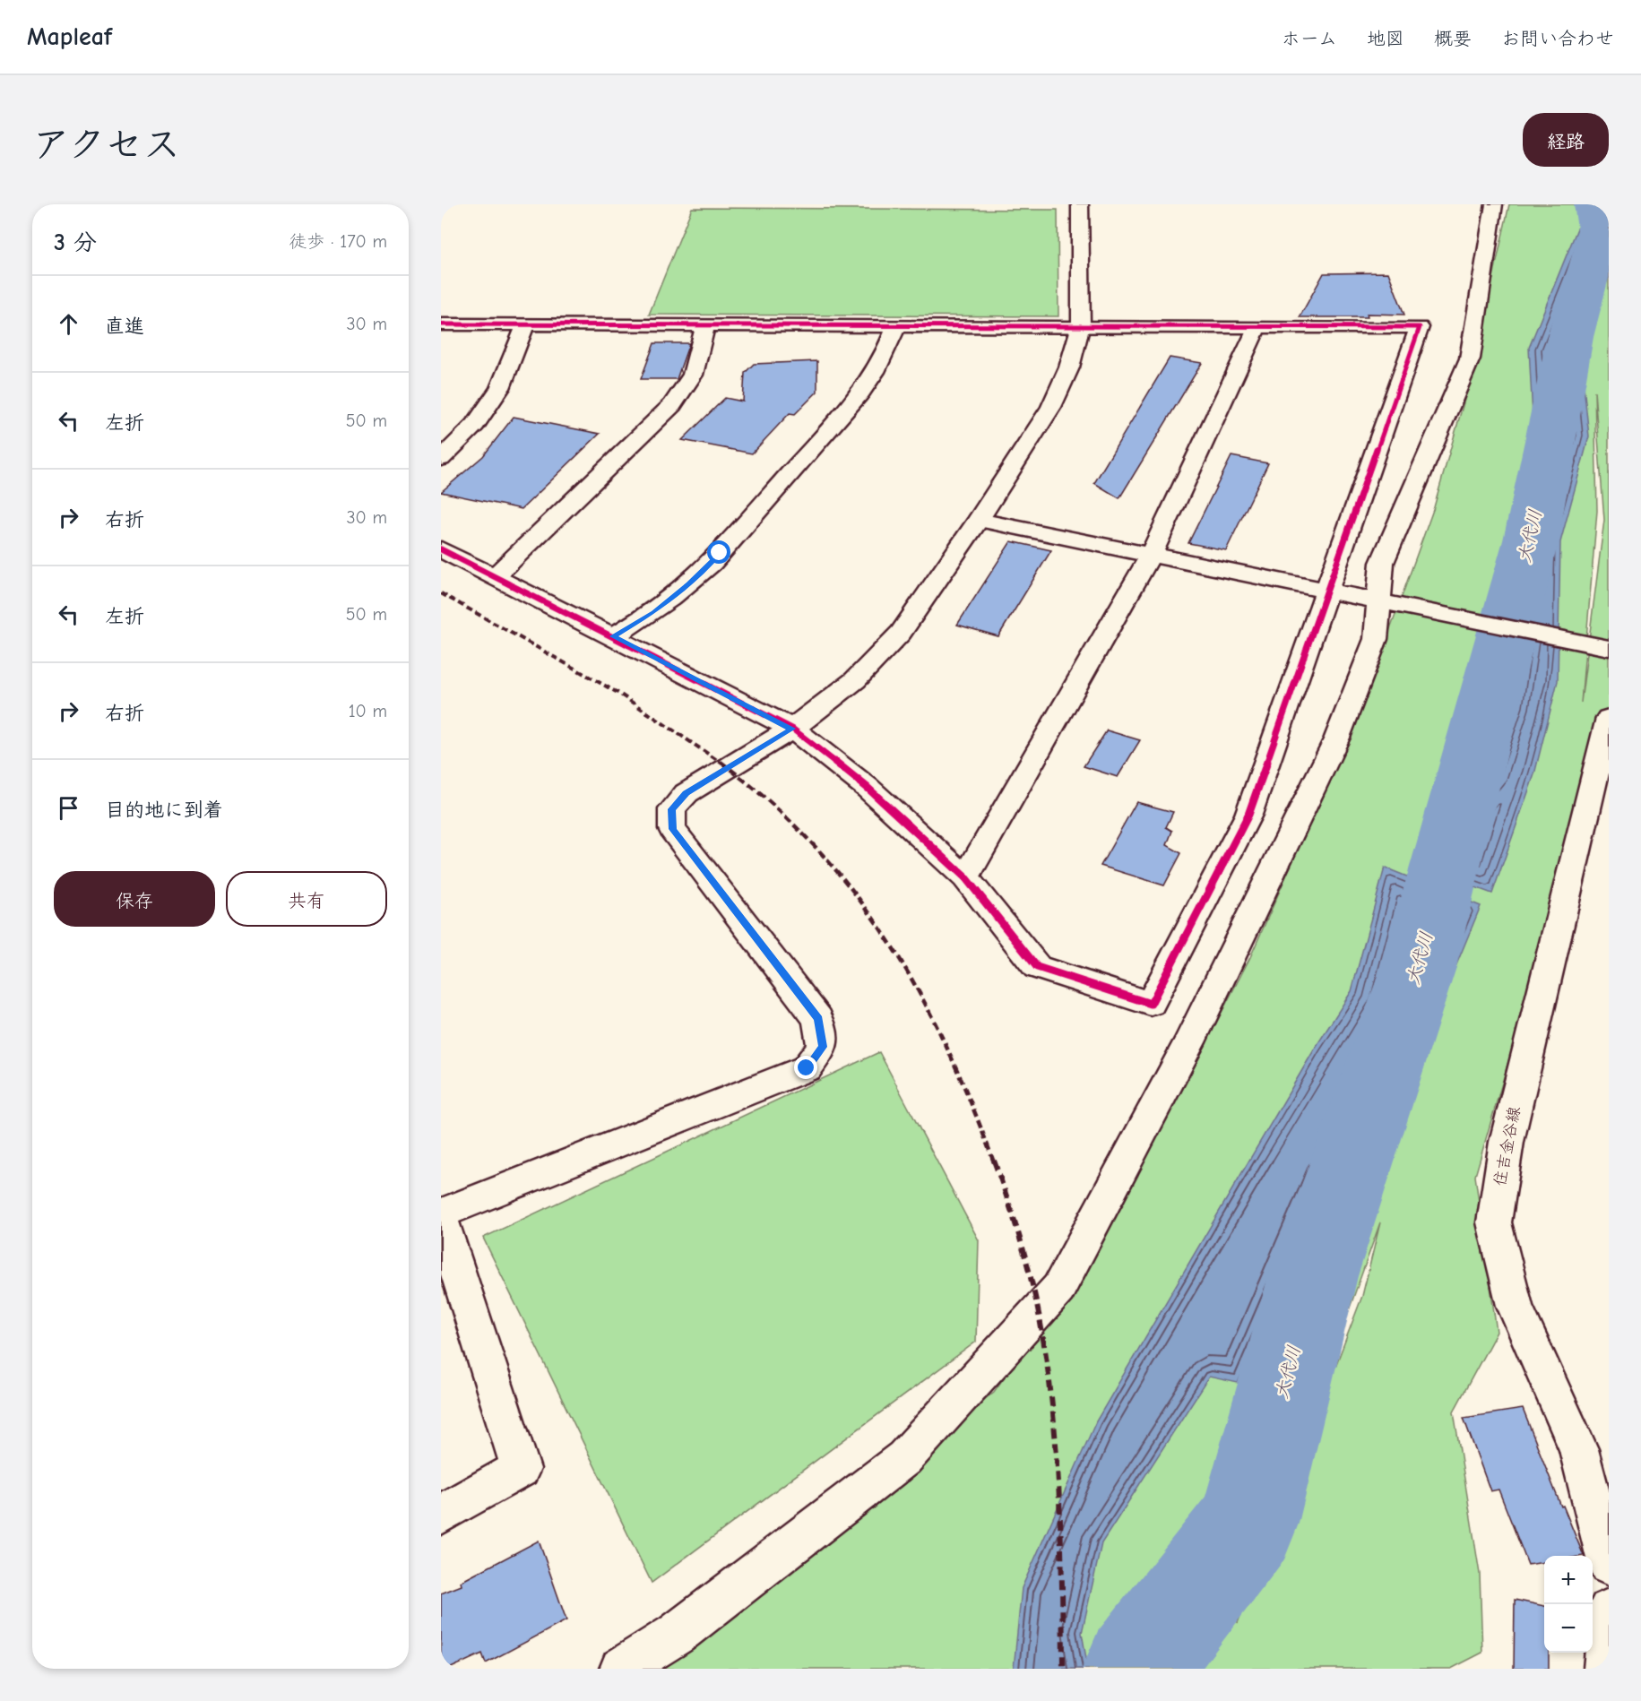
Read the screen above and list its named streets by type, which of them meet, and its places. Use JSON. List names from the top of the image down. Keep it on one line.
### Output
{"streets":{"street":["住吉金谷線"]},"water":["大代川"],"page":{"header":"Mapleaf","nav":["ホーム","地図","概要","お問い合わせ"],"title":"アクセス","buttons":["経路",["保存","共有"]],"heading":["3 分","徒歩 · 170 m"],"list":[["直進","30 m"],["左折","50 m"],["右折","30 m"],["左折","50 m"],["右折","10 m"],"目的地に到着"],"map_buttons":["+","−"]}}
